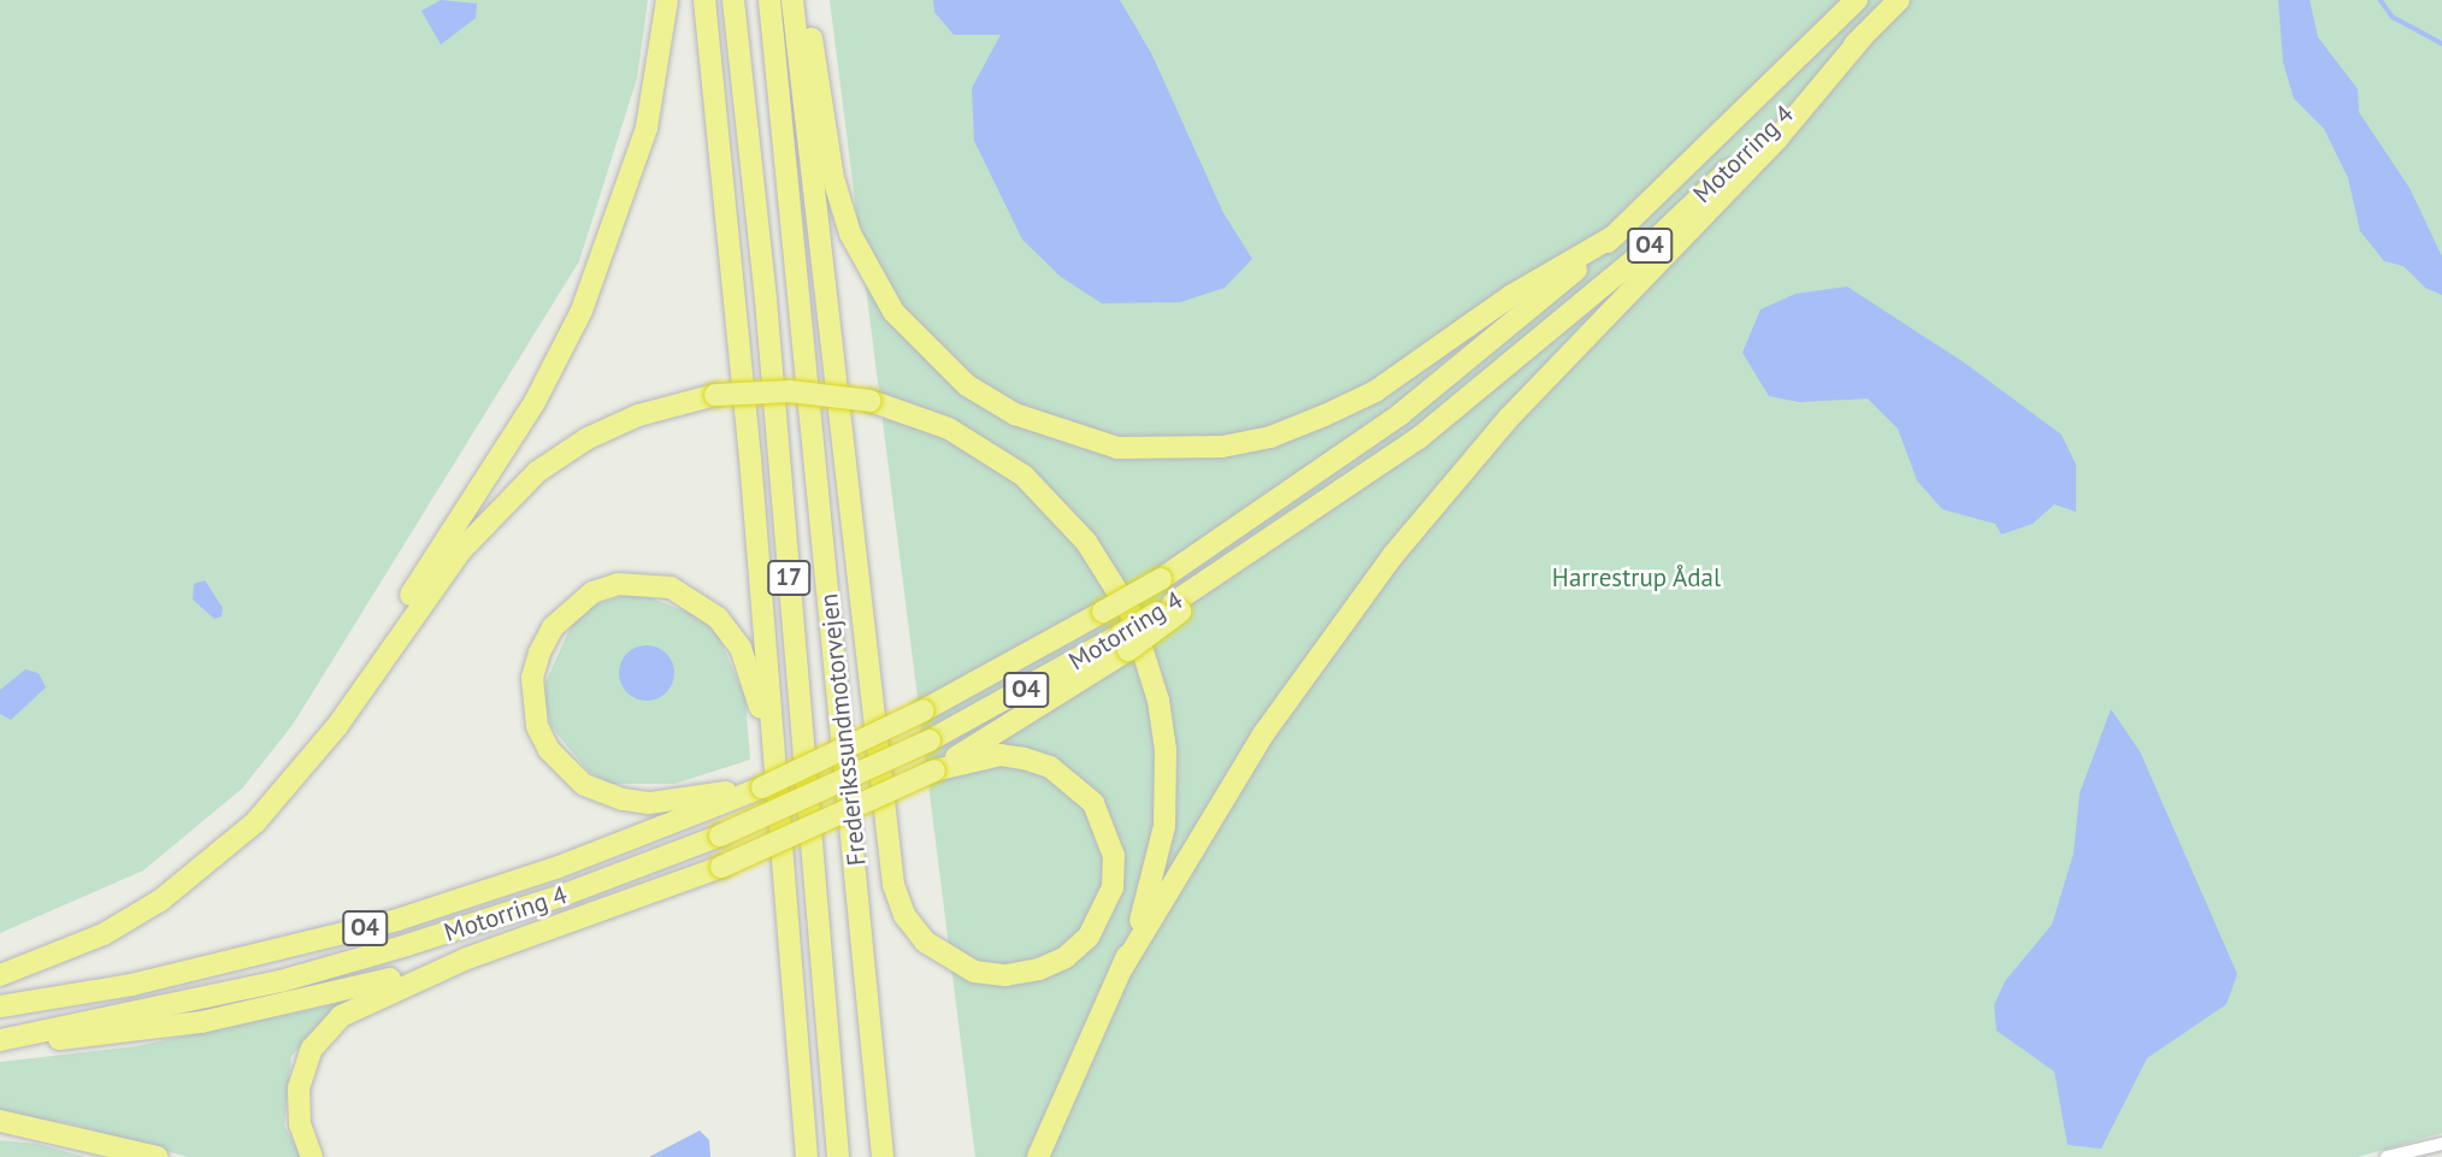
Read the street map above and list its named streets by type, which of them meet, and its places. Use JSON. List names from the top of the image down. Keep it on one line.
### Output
{"streets":{"highway":["Motorring 4","O4","17","Frederikssundmotorvejen"]},"parks":["Harrestrup Ådal"]}
